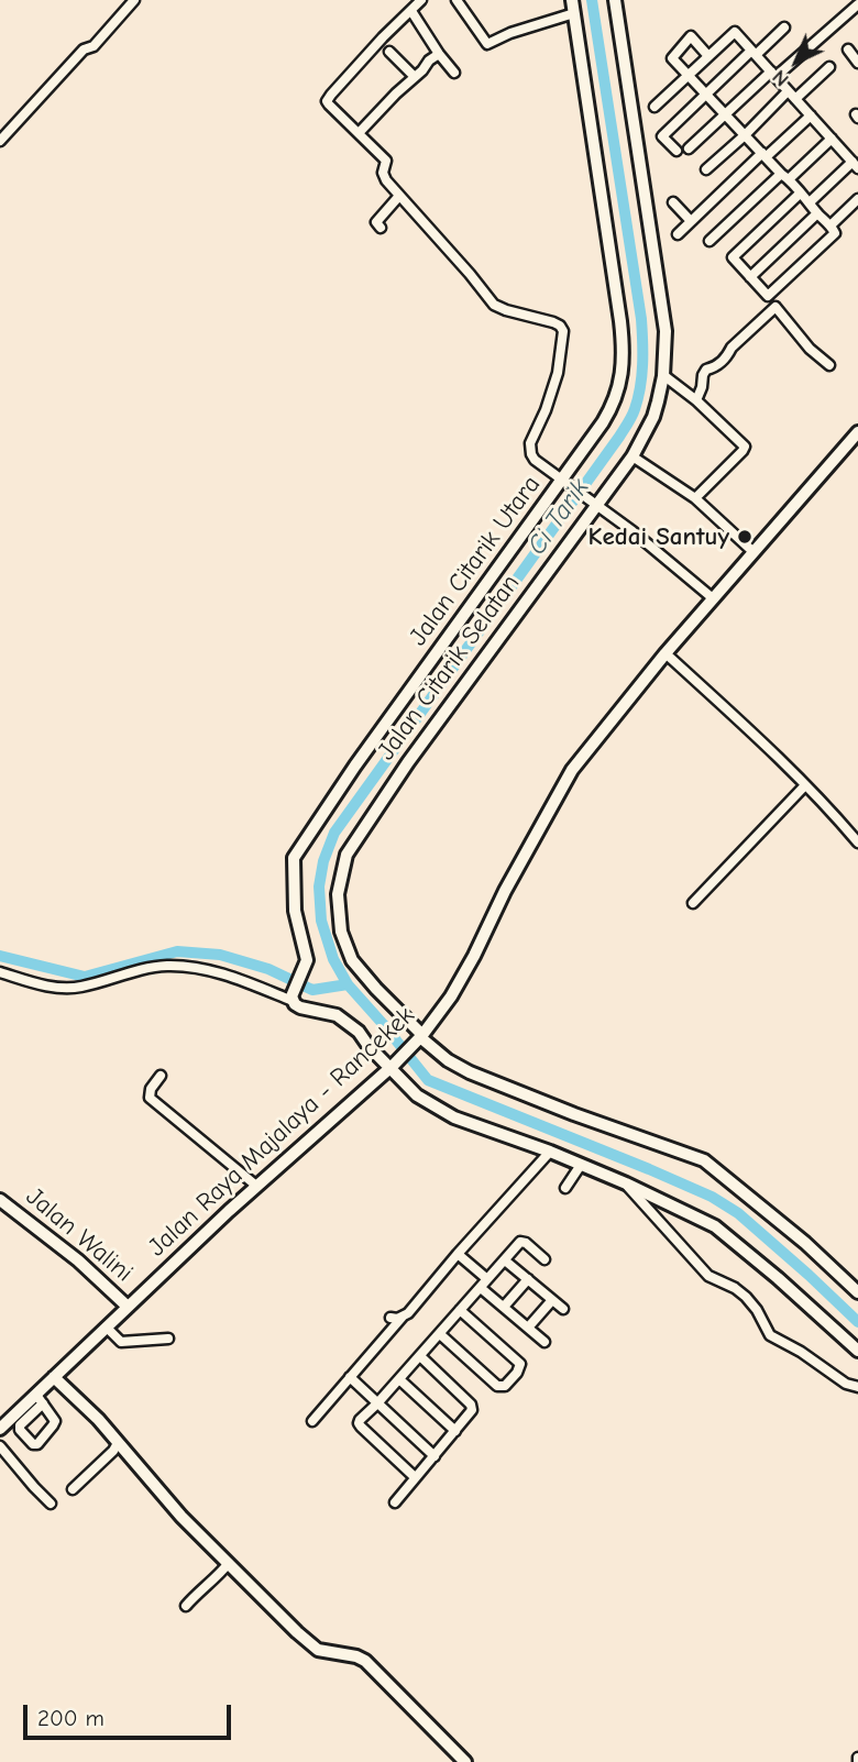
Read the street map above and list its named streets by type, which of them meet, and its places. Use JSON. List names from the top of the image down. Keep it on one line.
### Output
{"streets":{"street":["Jalan Citarik Utara","Jalan Citarik Selatan","Jalan Raya Majalaya - Rancekek","Jalan Walini"]},"crossings":[["Jalan Citarik Selatan","Jalan Raya Majalaya - Rancekek"],["Jalan Raya Majalaya - Rancekek","Jalan Walini"]],"water":["Ci Tarik"],"places":["Kedai Santuy"],"scale_bar":"200 m","north":"bottom left"}
